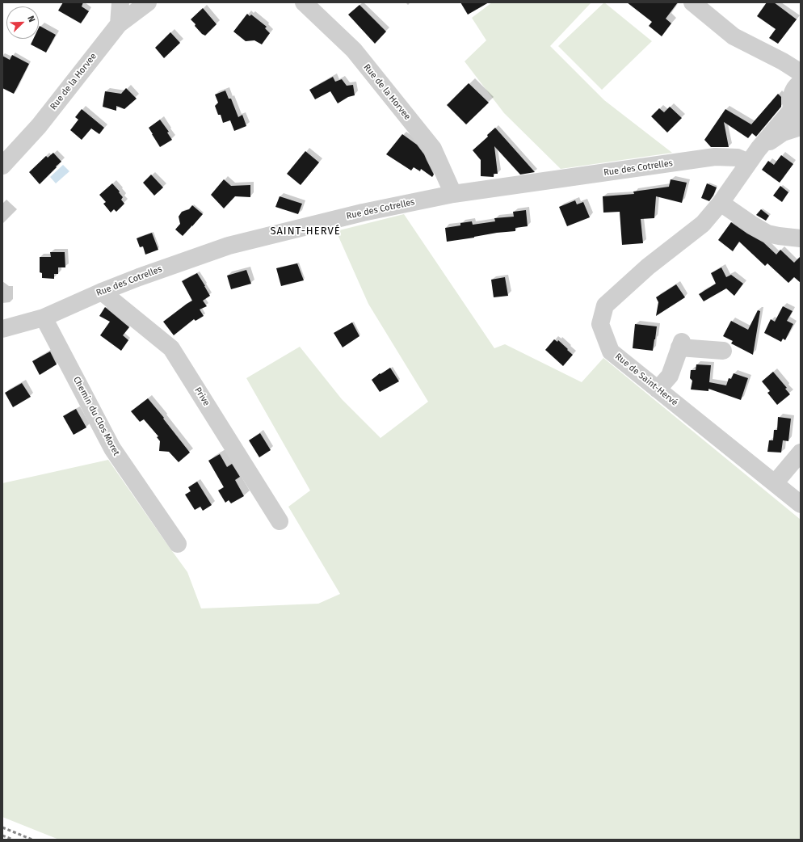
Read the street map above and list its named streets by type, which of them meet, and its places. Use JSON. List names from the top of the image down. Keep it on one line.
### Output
{"streets":{"street":["Rue de la Horvee","Rue des Cotrelles","Rue de Saint-Hervé","Prive","Chemin du Clos Moret"]},"crossings":[["Rue de la Horvee","Rue des Cotrelles"],["Rue des Cotrelles","Rue de Saint-Hervé"],["Rue des Cotrelles","Prive"],["Rue des Cotrelles","Chemin du Clos Moret"]],"districts":["SAINT-HERVÉ"],"north":"top right"}
